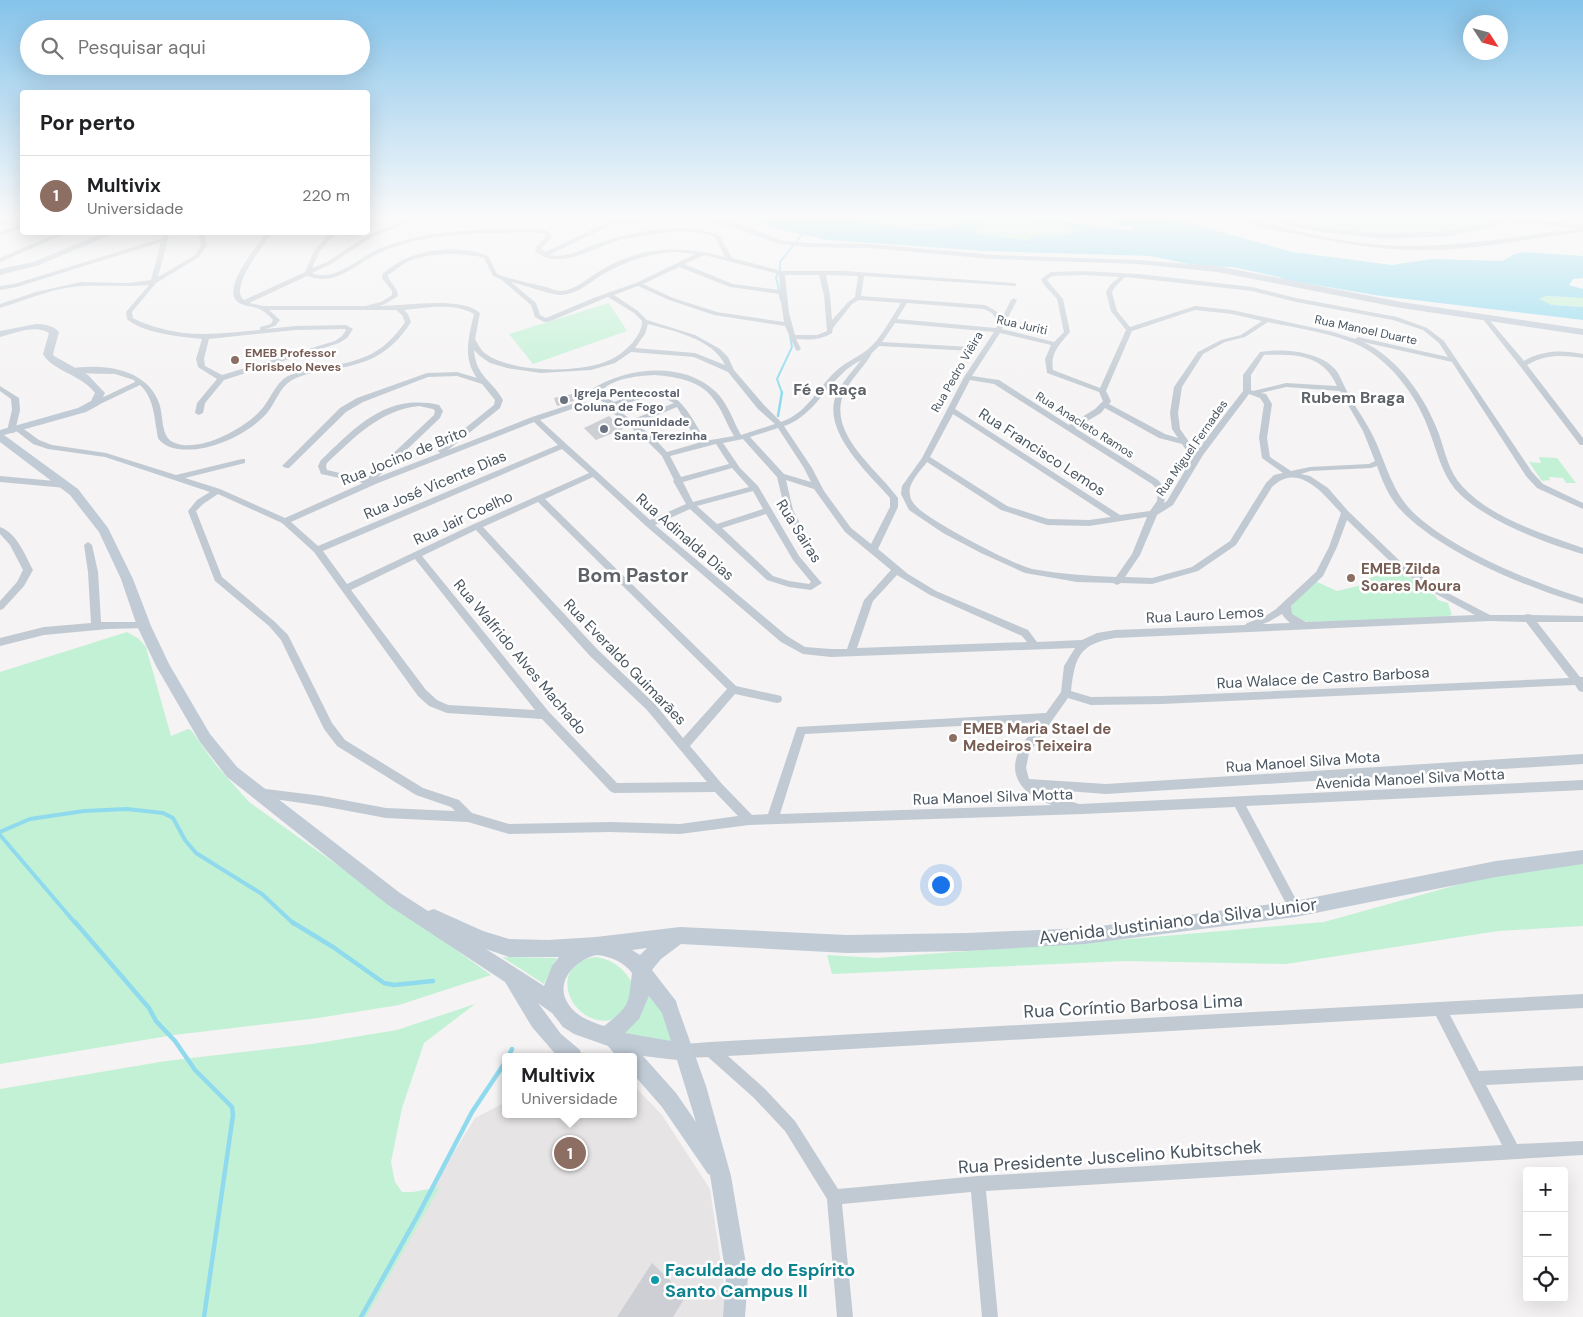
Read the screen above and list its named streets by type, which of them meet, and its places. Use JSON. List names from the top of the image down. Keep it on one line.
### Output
{"streets":{"street":["Rua Juriti","Rua Manoel Duarte","Rua Pedro Viêira","Rua Anacleto Ramos","Rua Miguel Fernades","Rua Francisco Lemos","Rua Jocino de Brito","Rua José Vicente Dias","Rua Jair Coelho","Rua Sairas","Rua Adinalda Dias","Rua Lauro Lemos","Rua Walfrido Alves Machado","Rua Everaldo Guimarães","Rua Walace de Castro Barbosa","Rua Manoel Silva Mota","Avenida Manoel Silva Motta","Rua Manoel Silva Motta","Avenida Justiniano da Silva Junior","Rua Coríntio Barbosa Lima","Rua Presidente Juscelino Kubitschek"]},"crossings":[["Rua Juriti","Rua Pedro Viêira"],["Rua Pedro Viêira","Rua Anacleto Ramos"],["Rua Pedro Viêira","Rua Francisco Lemos"],["Rua Anacleto Ramos","Rua Miguel Fernades"],["Rua Jocino de Brito","Rua Adinalda Dias"],["Rua José Vicente Dias","Rua Adinalda Dias"],["Rua Jair Coelho","Rua Adinalda Dias"],["Rua Jair Coelho","Rua Walfrido Alves Machado"],["Rua Jair Coelho","Rua Everaldo Guimarães"],["Rua Adinalda Dias","Rua Lauro Lemos"],["Rua Walfrido Alves Machado","Rua Everaldo Guimarães"],["Rua Everaldo Guimarães","Rua Manoel Silva Motta"],["Avenida Manoel Silva Motta","Rua Manoel Silva Motta"]],"districts":["Fé e Raça","Rubem Braga","Bom Pastor"],"places":["EMEB Professor Florisbelo Neves","Igreja Pentecostal Coluna de Fogo","Comunidade Santa Terezinha","EMEB Zilda Soares Moura","EMEB Maria Stael de Medeiros Teixeira","Faculdade do Espírito Santo Campus II"],"north":"bottom right","page":{"search":"Pesquisar aqui","heading":"Por perto","list":[{"mark":"1","name":"Multivix","note":"Universidade","value":"220 m"}],"popup":["Multivix","Universidade"],"pins":"1","map_buttons":["+","−"]}}
